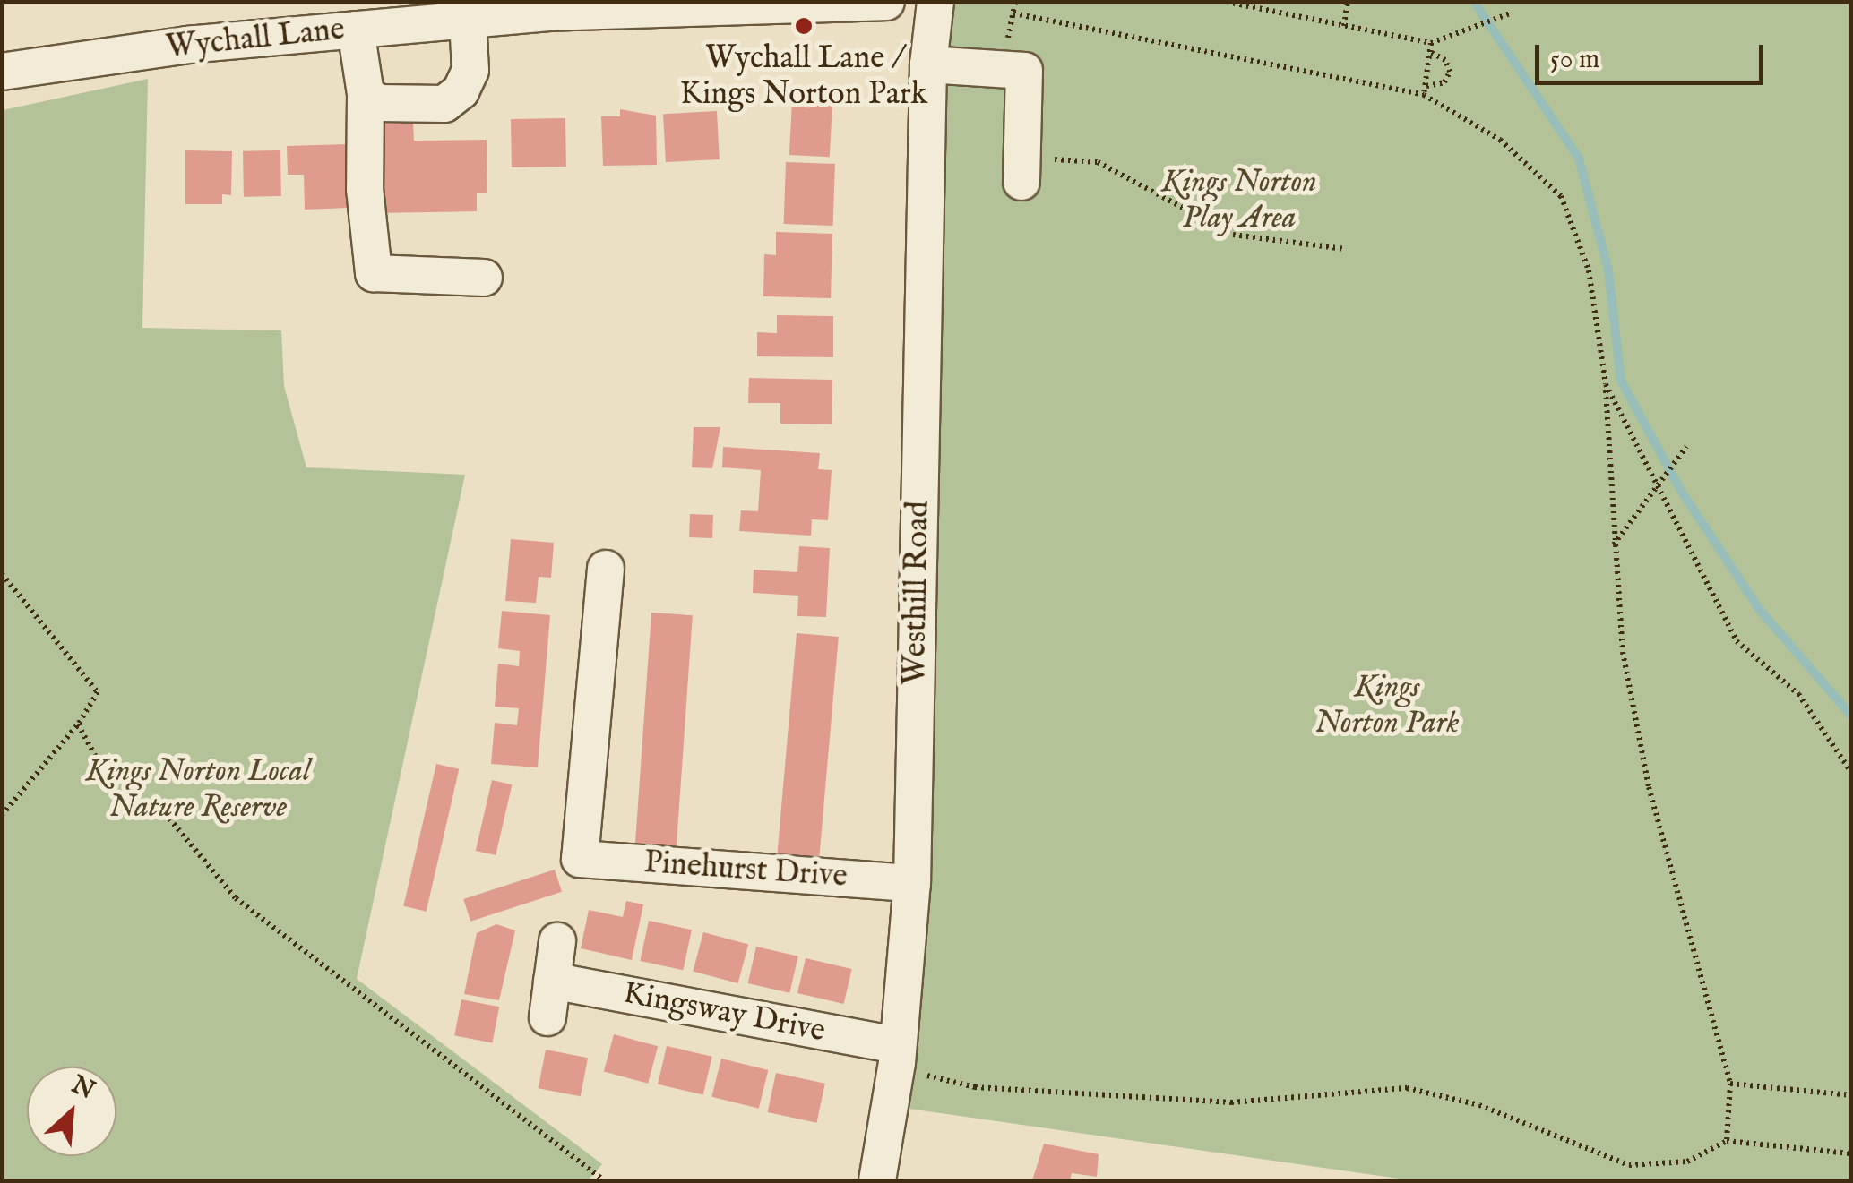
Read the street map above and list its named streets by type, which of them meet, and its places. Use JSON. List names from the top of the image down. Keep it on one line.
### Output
{"streets":{"street":["Wychall Lane","Westhill Road","Pinehurst Drive","Kingsway Drive"]},"crossings":[["Westhill Road","Pinehurst Drive"],["Westhill Road","Kingsway Drive"]],"parks":["Kings Norton Play Area","Kings Norton Park","Kings Norton Local Nature Reserve"],"places":["Wychall Lane / Kings Norton Park"],"scale_bar":"50 m","north":"top right"}
